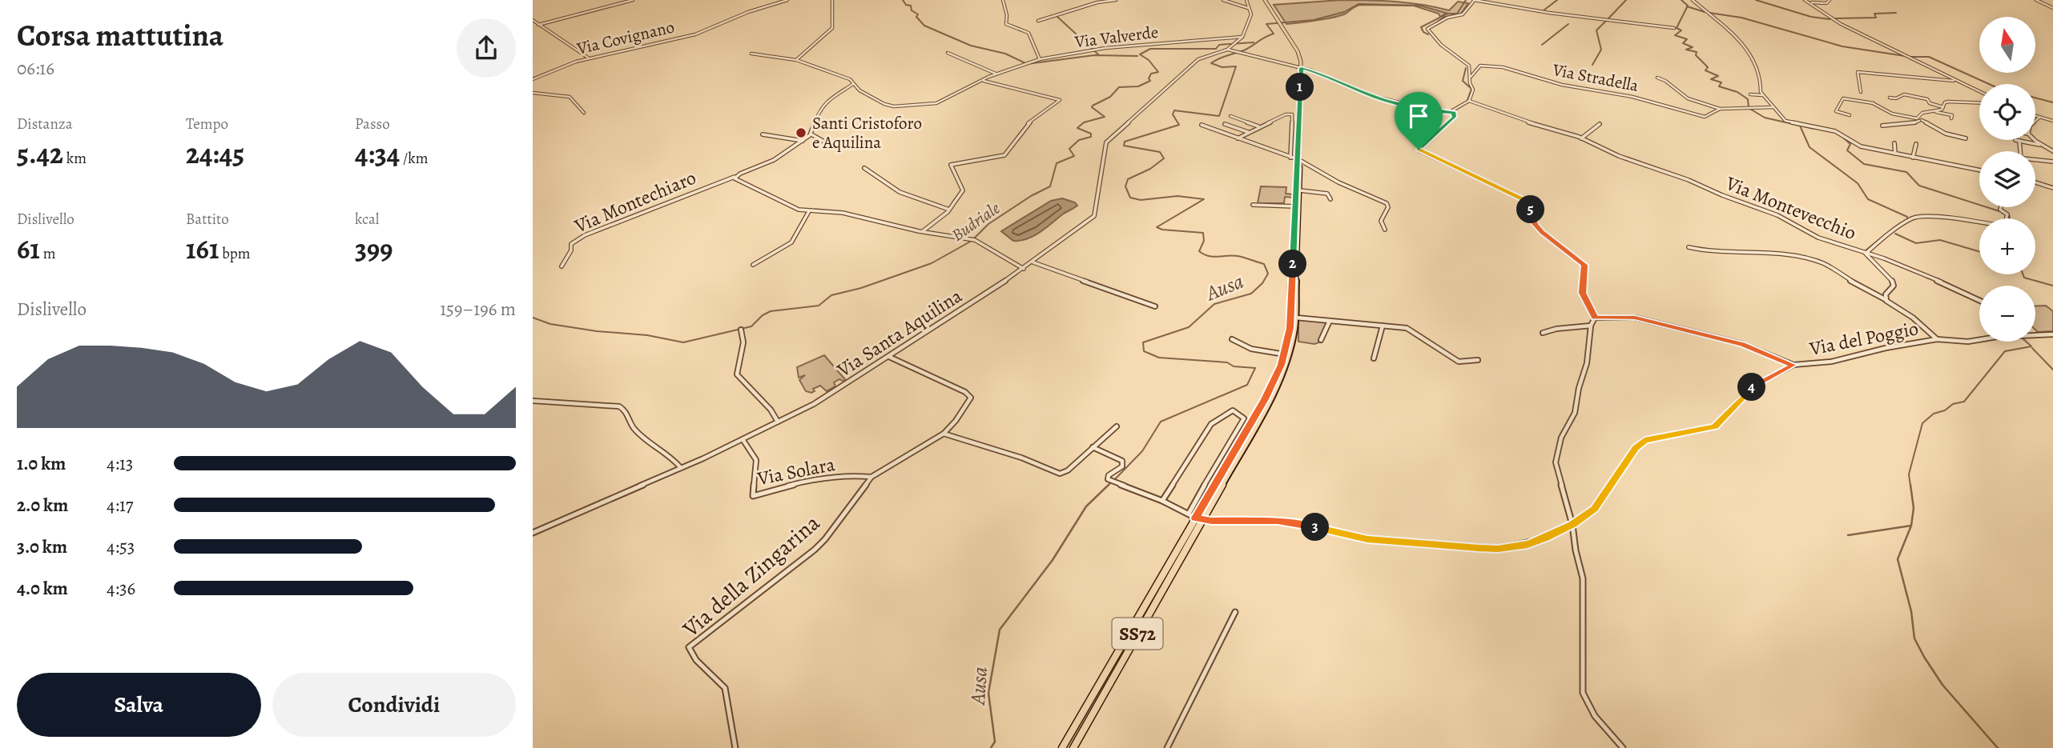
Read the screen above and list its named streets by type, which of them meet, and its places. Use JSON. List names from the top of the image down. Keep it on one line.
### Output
{"streets":{"main road":["SS72"],"street":["Via Valverde","Via Covignano","Via Stradella","Via Montechiaro","Via Montevecchio","Via Santa Aquilina","Via del Poggio","Via Solara","Via della Zingarina"]},"crossings":[["Via Valverde","Via Santa Aquilina"],["Via Montevecchio","Via del Poggio"],["Via Santa Aquilina","Via Solara"],["Via Santa Aquilina","Via della Zingarina"],["Via del Poggio","SS72"],["Via Solara","Via della Zingarina"]],"water":["Budriale","Ausa"],"places":["Santi Cristoforo e Aquilina"],"north":"top","page":{"heading":["Corsa mattutina","06:16"],"map_buttons":["+","−"],"pins":["1","5","2","4","3"],"stats":[["Distanza","5.42 km"],["Tempo","24:45"],["Passo","4:34 /km"],["Dislivello","61 m"],["Battito","161 bpm"],["kcal","399"]],"chart":["Dislivello","159–196 m"],"list":[{"name":"1.0 km","note":"4:13"},{"name":"2.0 km","note":"4:17"},{"name":"3.0 km","note":"4:53"},{"name":"4.0 km","note":"4:36"}],"buttons":["Salva","Condividi"]}}
